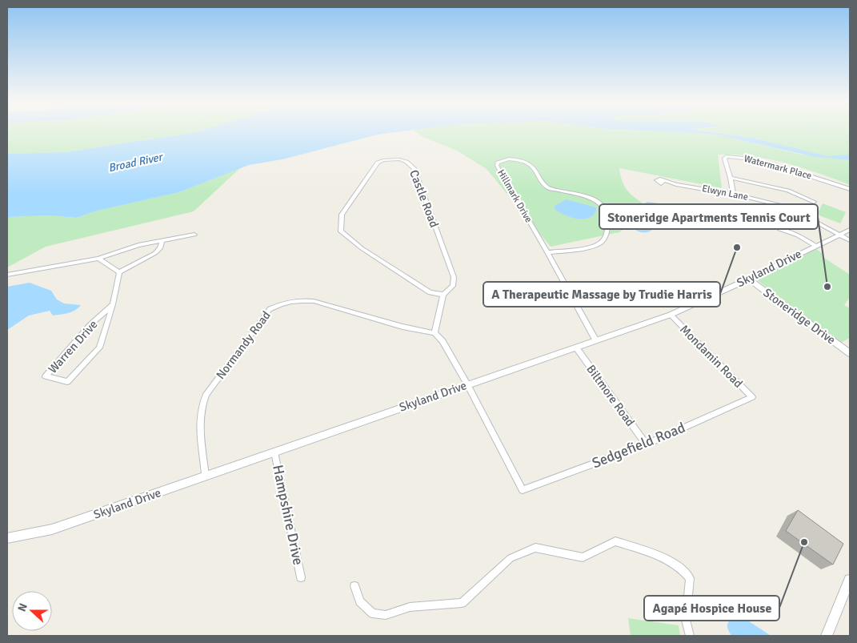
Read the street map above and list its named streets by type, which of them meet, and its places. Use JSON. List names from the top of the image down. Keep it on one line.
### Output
{"streets":{"street":["Watermark Place","Elwyn Lane","Hillmark Drive","Castle Road","Skyland Drive","Stoneridge Drive","Normandy Road","Warren Drive","Mondamin Road","Biltmore Road","Sedgefield Road","Hampshire Drive"]},"crossings":[["Watermark Place","Elwyn Lane"],["Elwyn Lane","Skyland Drive"],["Hillmark Drive","Skyland Drive"],["Castle Road","Normandy Road"],["Skyland Drive","Stoneridge Drive"],["Skyland Drive","Normandy Road"],["Skyland Drive","Mondamin Road"],["Skyland Drive","Biltmore Road"],["Skyland Drive","Sedgefield Road"],["Skyland Drive","Hampshire Drive"],["Mondamin Road","Sedgefield Road"],["Biltmore Road","Sedgefield Road"]],"water":["Broad River"],"places":["A Therapeutic Massage by Trudie Harris","Stoneridge Apartments Tennis Court","Agapé Hospice House"],"north":"left"}
